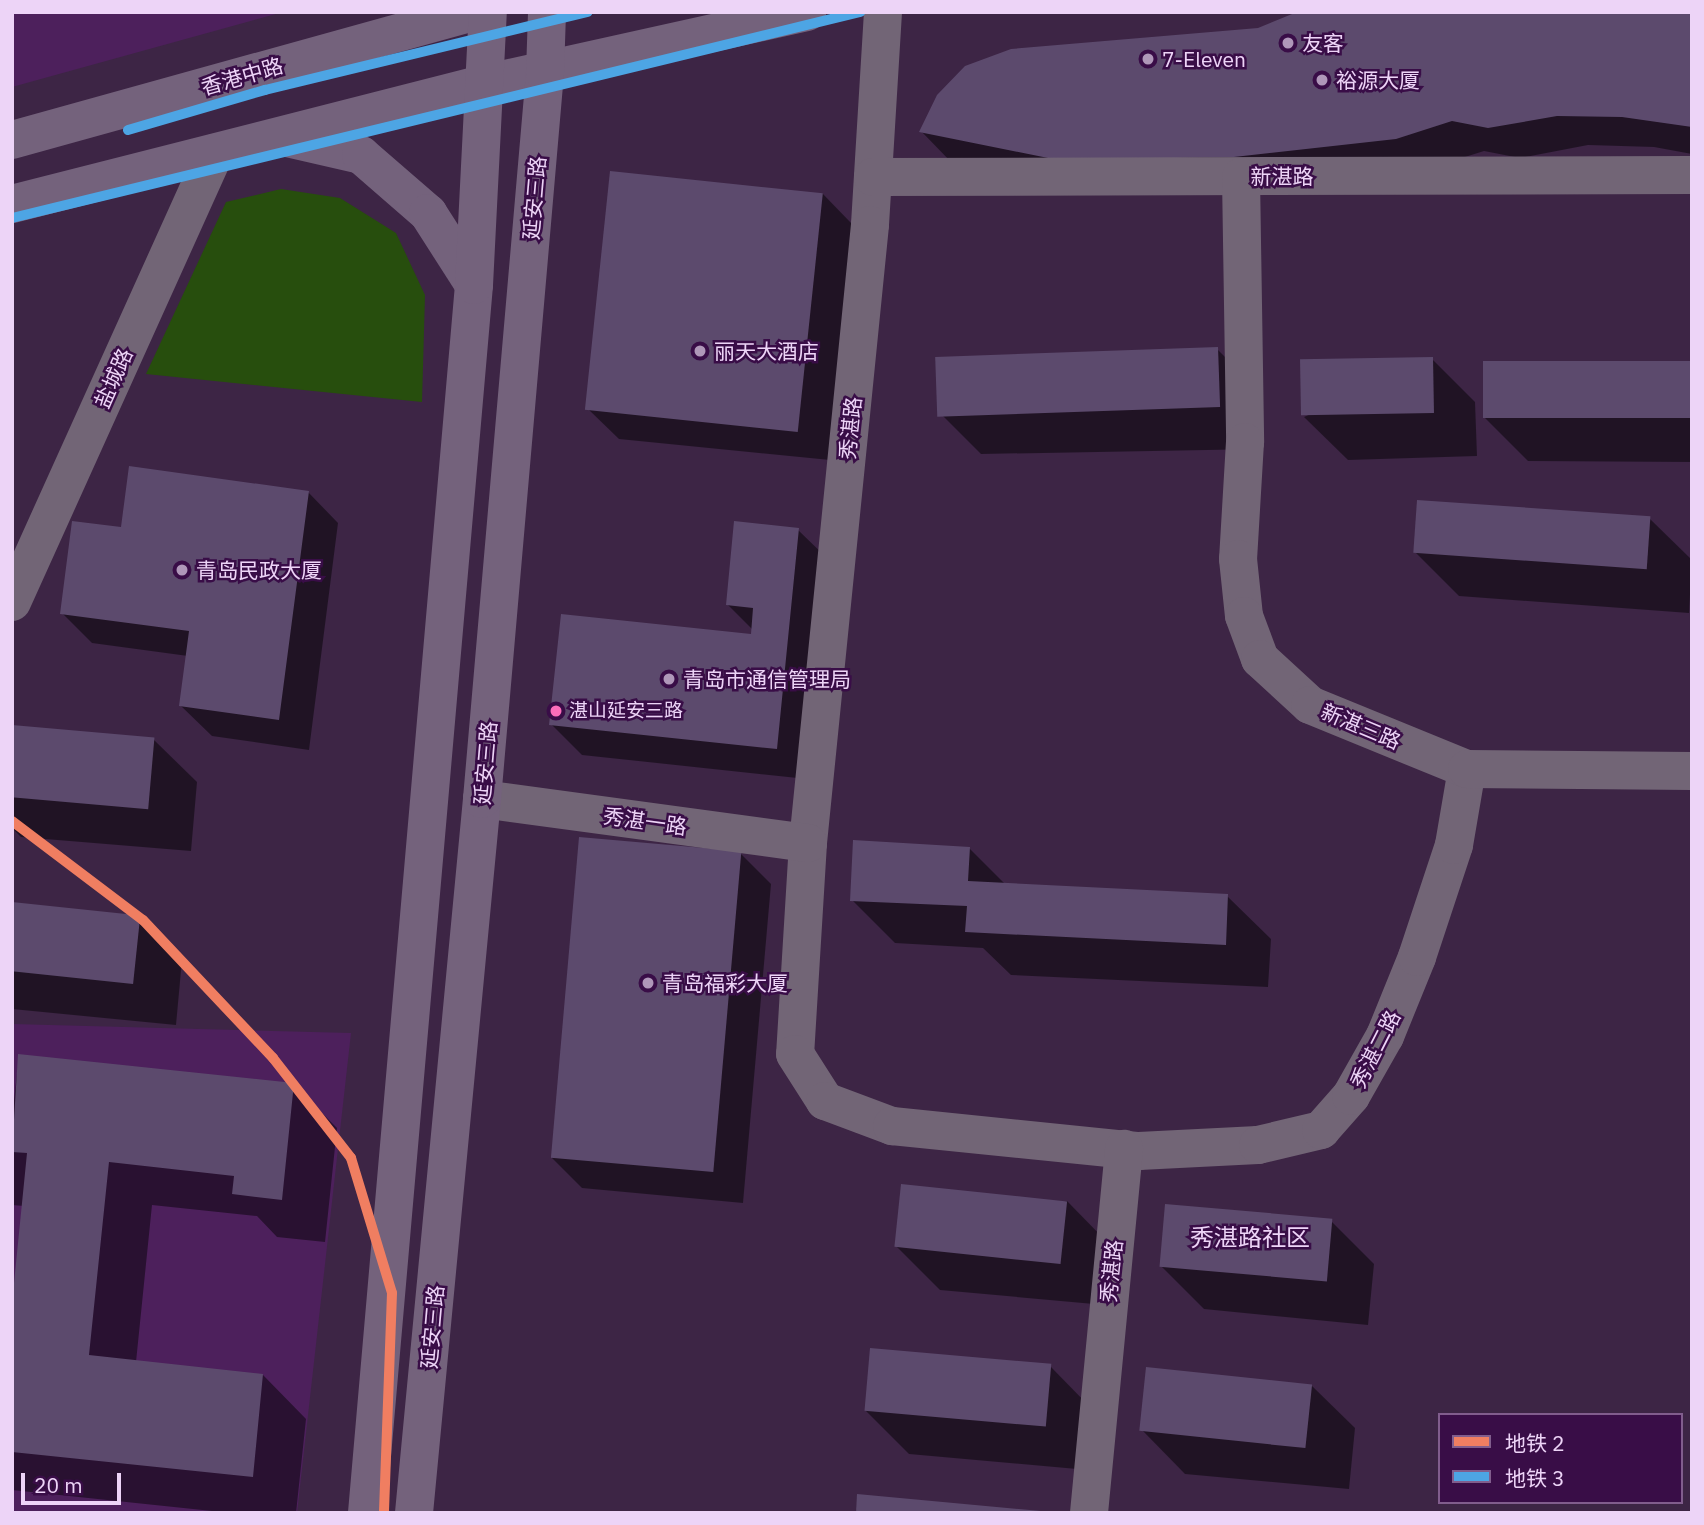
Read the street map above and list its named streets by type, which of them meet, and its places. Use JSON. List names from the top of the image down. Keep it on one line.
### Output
{"streets":{"main road":["香港中路","延安三路"],"street":["新湛路","盐城路","秀湛路","新湛三路","秀湛一路","秀湛二路"]},"crossings":[["新湛路","秀湛路"],["新湛路","新湛三路"],["延安三路","秀湛一路"],["秀湛路","秀湛一路"],["秀湛路","秀湛二路"],["新湛三路","秀湛二路"]],"districts":["秀湛路社区"],"places":["友客","7-Eleven","裕源大厦","丽天大酒店","青岛民政大厦","青岛市通信管理局","湛山延安三路","青岛福彩大厦"],"lines":["metro line 3","metro line 2"],"legend":["地铁 2","地铁 3"],"scale_bar":"20 m"}
